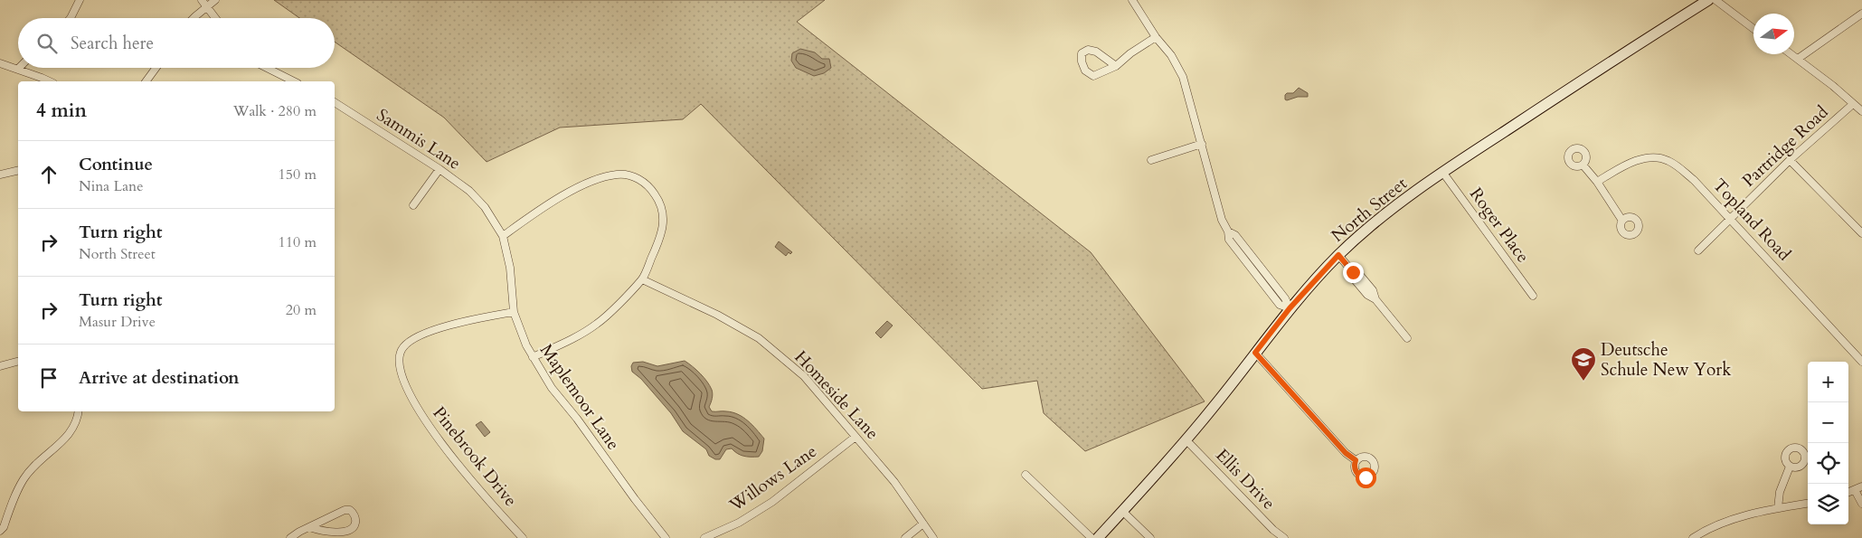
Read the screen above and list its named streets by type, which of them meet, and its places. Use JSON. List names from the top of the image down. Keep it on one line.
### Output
{"streets":{"main road":["North Street"],"street":["Sammis Lane","Partridge Road","Topland Road","Roger Place","Homeside Lane","Maplemoor Lane","Pinebrook Drive","Willows Lane","Ellis Drive"]},"crossings":[["Sammis Lane","Maplemoor Lane"],["Partridge Road","Topland Road"],["North Street","Roger Place"],["North Street","Ellis Drive"],["Homeside Lane","Willows Lane"],["Maplemoor Lane","Pinebrook Drive"]],"places":{"school or university":["Deutsche Schule New York"]},"north":"right","page":{"search":"Search here","heading":["4 min","Walk · 280 m"],"list":[["Continue","Nina Lane","150 m"],["Turn right","North Street","110 m"],["Turn right","Masur Drive","20 m"],"Arrive at destination"],"map_buttons":["+","−"]}}
